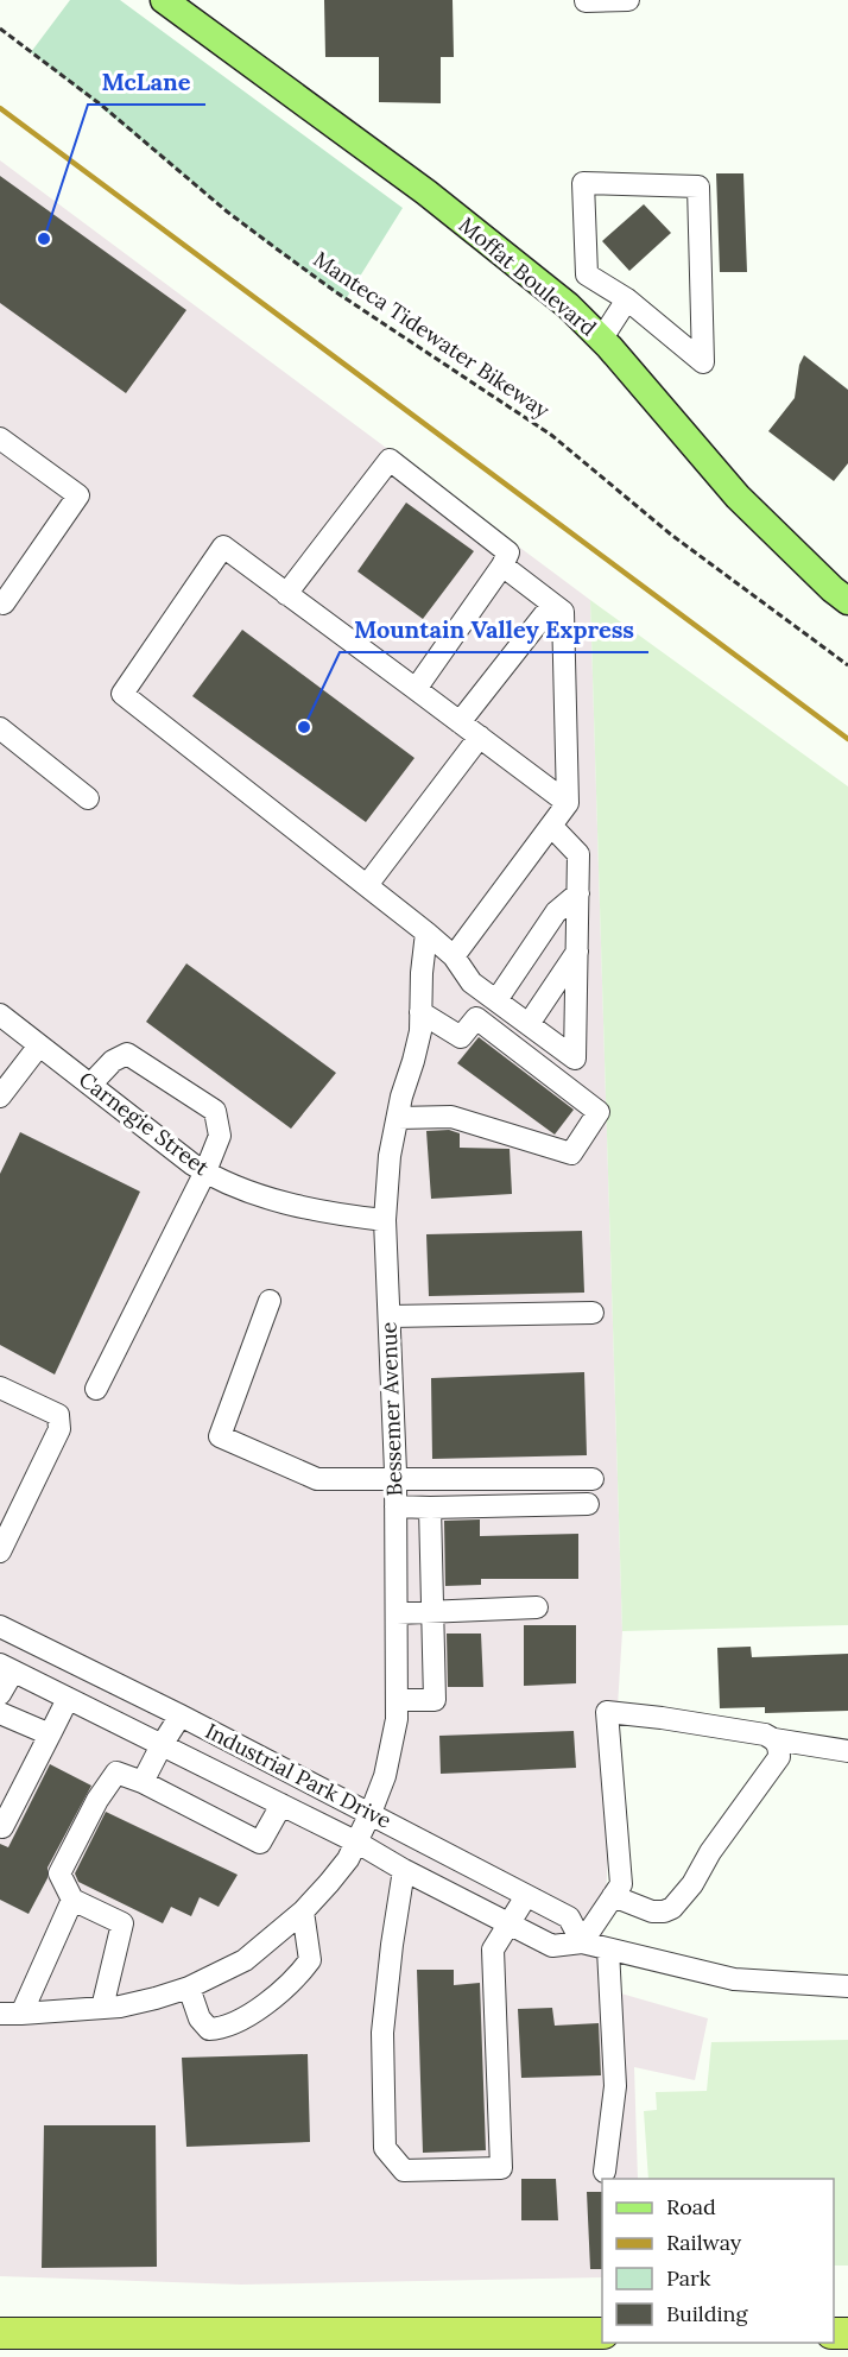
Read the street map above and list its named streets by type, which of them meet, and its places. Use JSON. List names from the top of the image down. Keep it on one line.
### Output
{"streets":{"main road":["Moffat Boulevard"],"street":["Carnegie Street","Bessemer Avenue","Industrial Park Drive"],"path":["Manteca Tidewater Bikeway"]},"crossings":[["Carnegie Street","Bessemer Avenue"],["Bessemer Avenue","Industrial Park Drive"]],"places":["McLane","Mountain Valley Express"],"legend":["Road","Railway","Park","Building"]}
